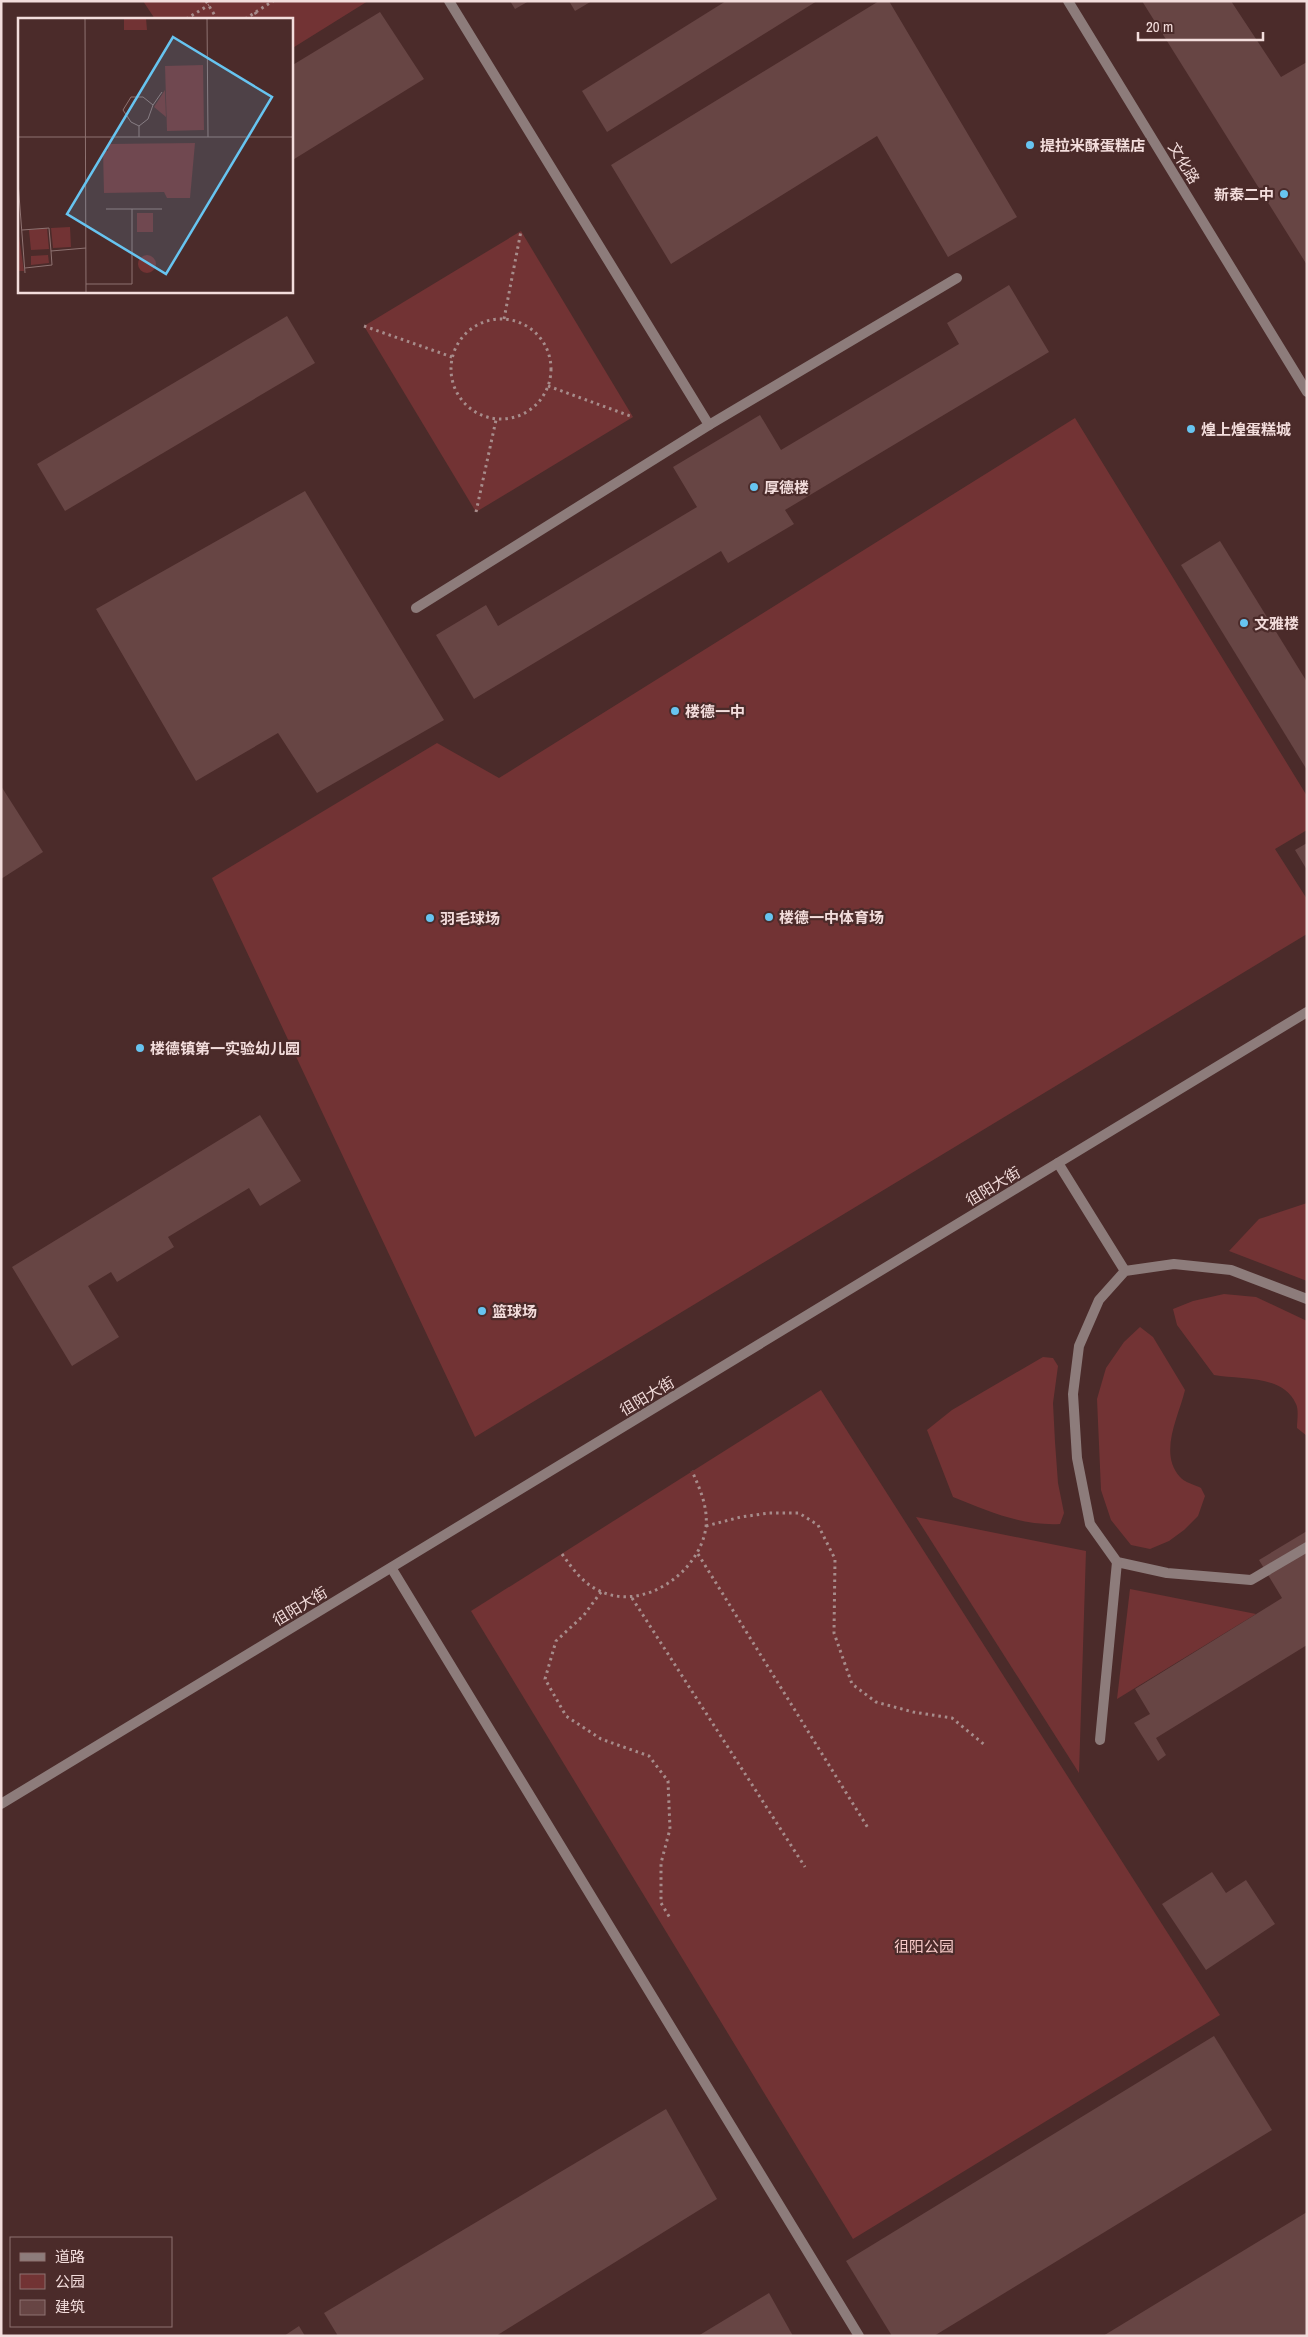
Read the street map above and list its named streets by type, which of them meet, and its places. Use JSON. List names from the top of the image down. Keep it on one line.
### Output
{"streets":{"street":["文化路","徂阳大街"]},"parks":["徂阳公园"],"places":["提拉米酥蛋糕店","新泰二中","煌上煌蛋糕城","厚德楼","文雅楼","楼德一中","楼德一中体育场","羽毛球场","楼德镇第一实验幼儿园","篮球场"],"legend":["道路","公园","建筑"],"scale_bar":"20 m"}
